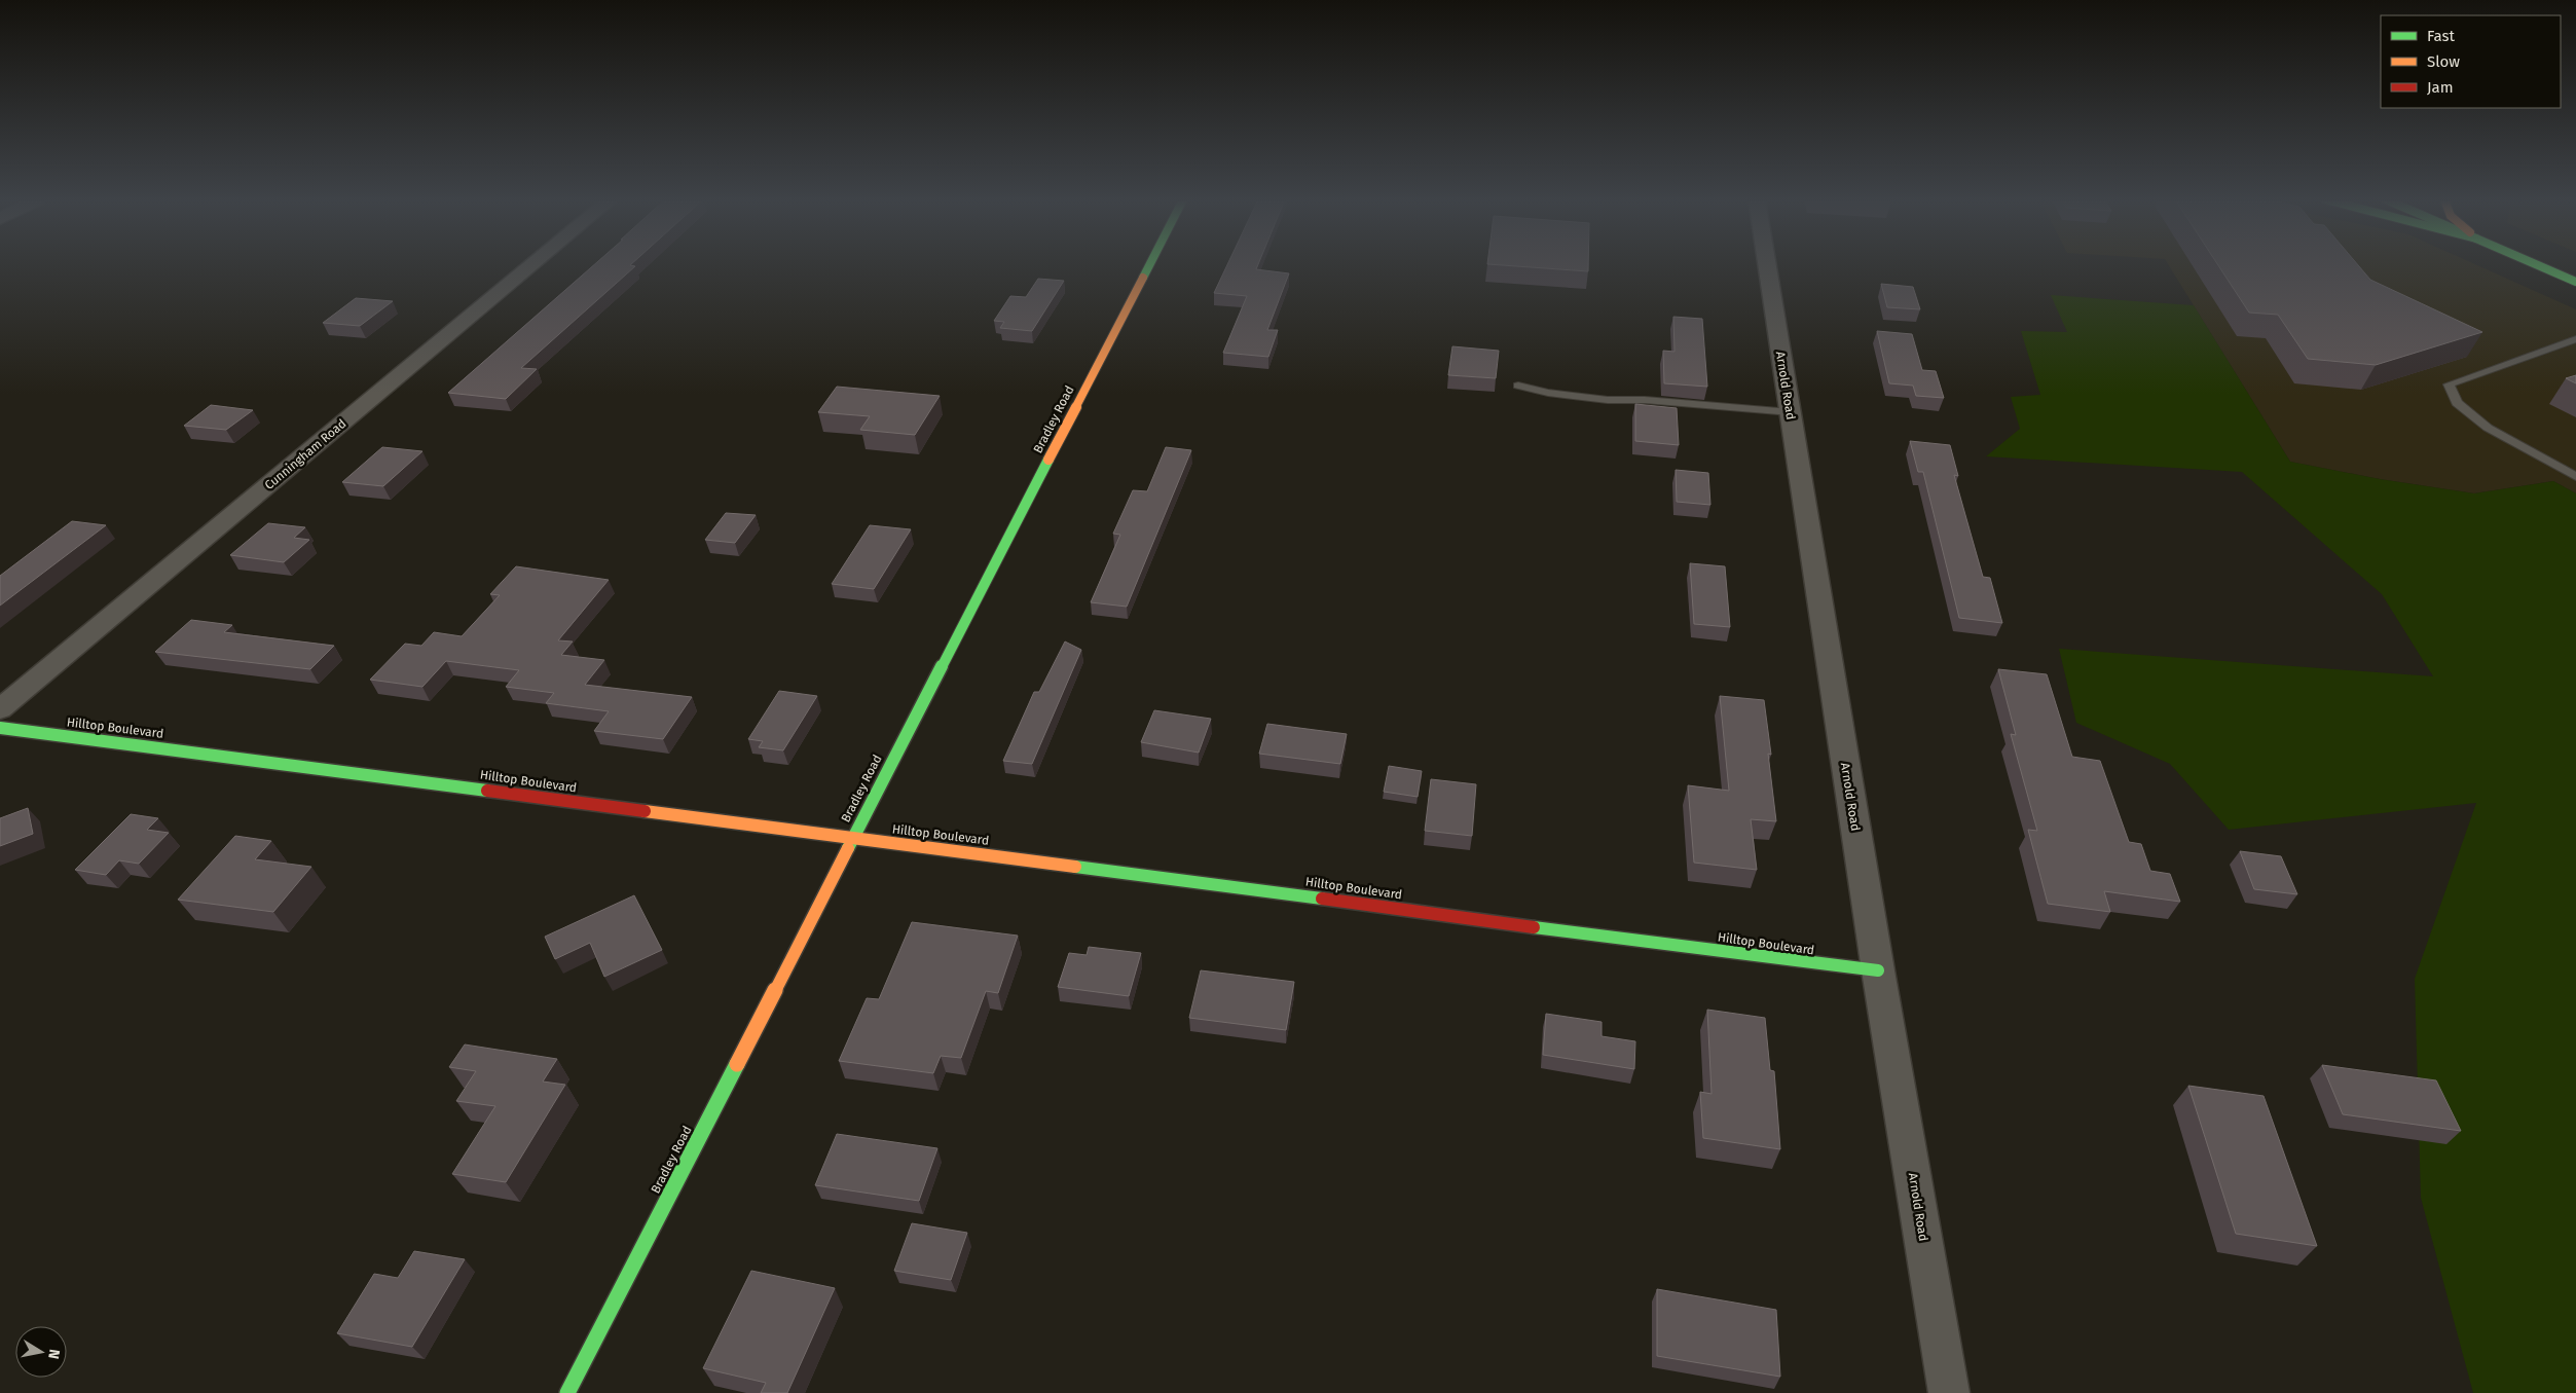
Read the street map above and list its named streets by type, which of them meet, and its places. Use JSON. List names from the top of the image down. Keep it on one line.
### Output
{"streets":{"main road":["Bradley Road","Hilltop Boulevard"],"street":["Arnold Road","Cunningham Road"]},"crossings":[["Arnold Road","Hilltop Boulevard"],["Bradley Road","Hilltop Boulevard"]],"legend":["Fast","Slow","Jam"],"north":"right"}
